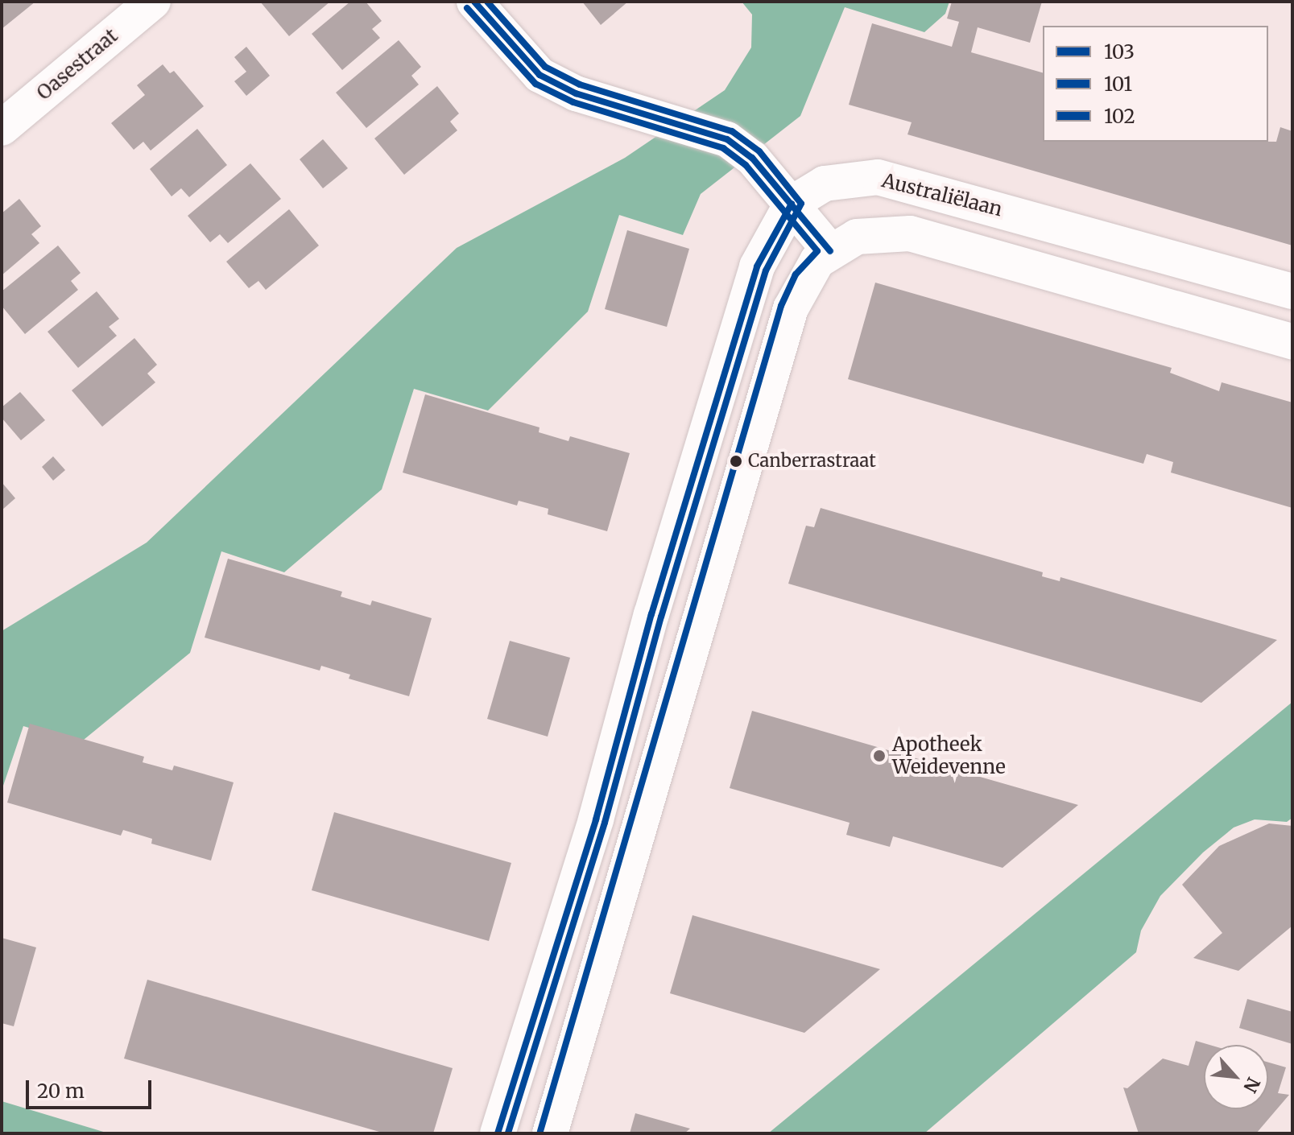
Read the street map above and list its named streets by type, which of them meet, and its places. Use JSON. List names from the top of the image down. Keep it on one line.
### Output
{"streets":{"street":["Oasestraat","Australiëlaan"]},"places":["Canberrastraat","Apotheek Weidevenne"],"lines":["transit line 103","transit line 102","transit line 101"],"legend":["103","101","102"],"scale_bar":"20 m","north":"bottom right"}
